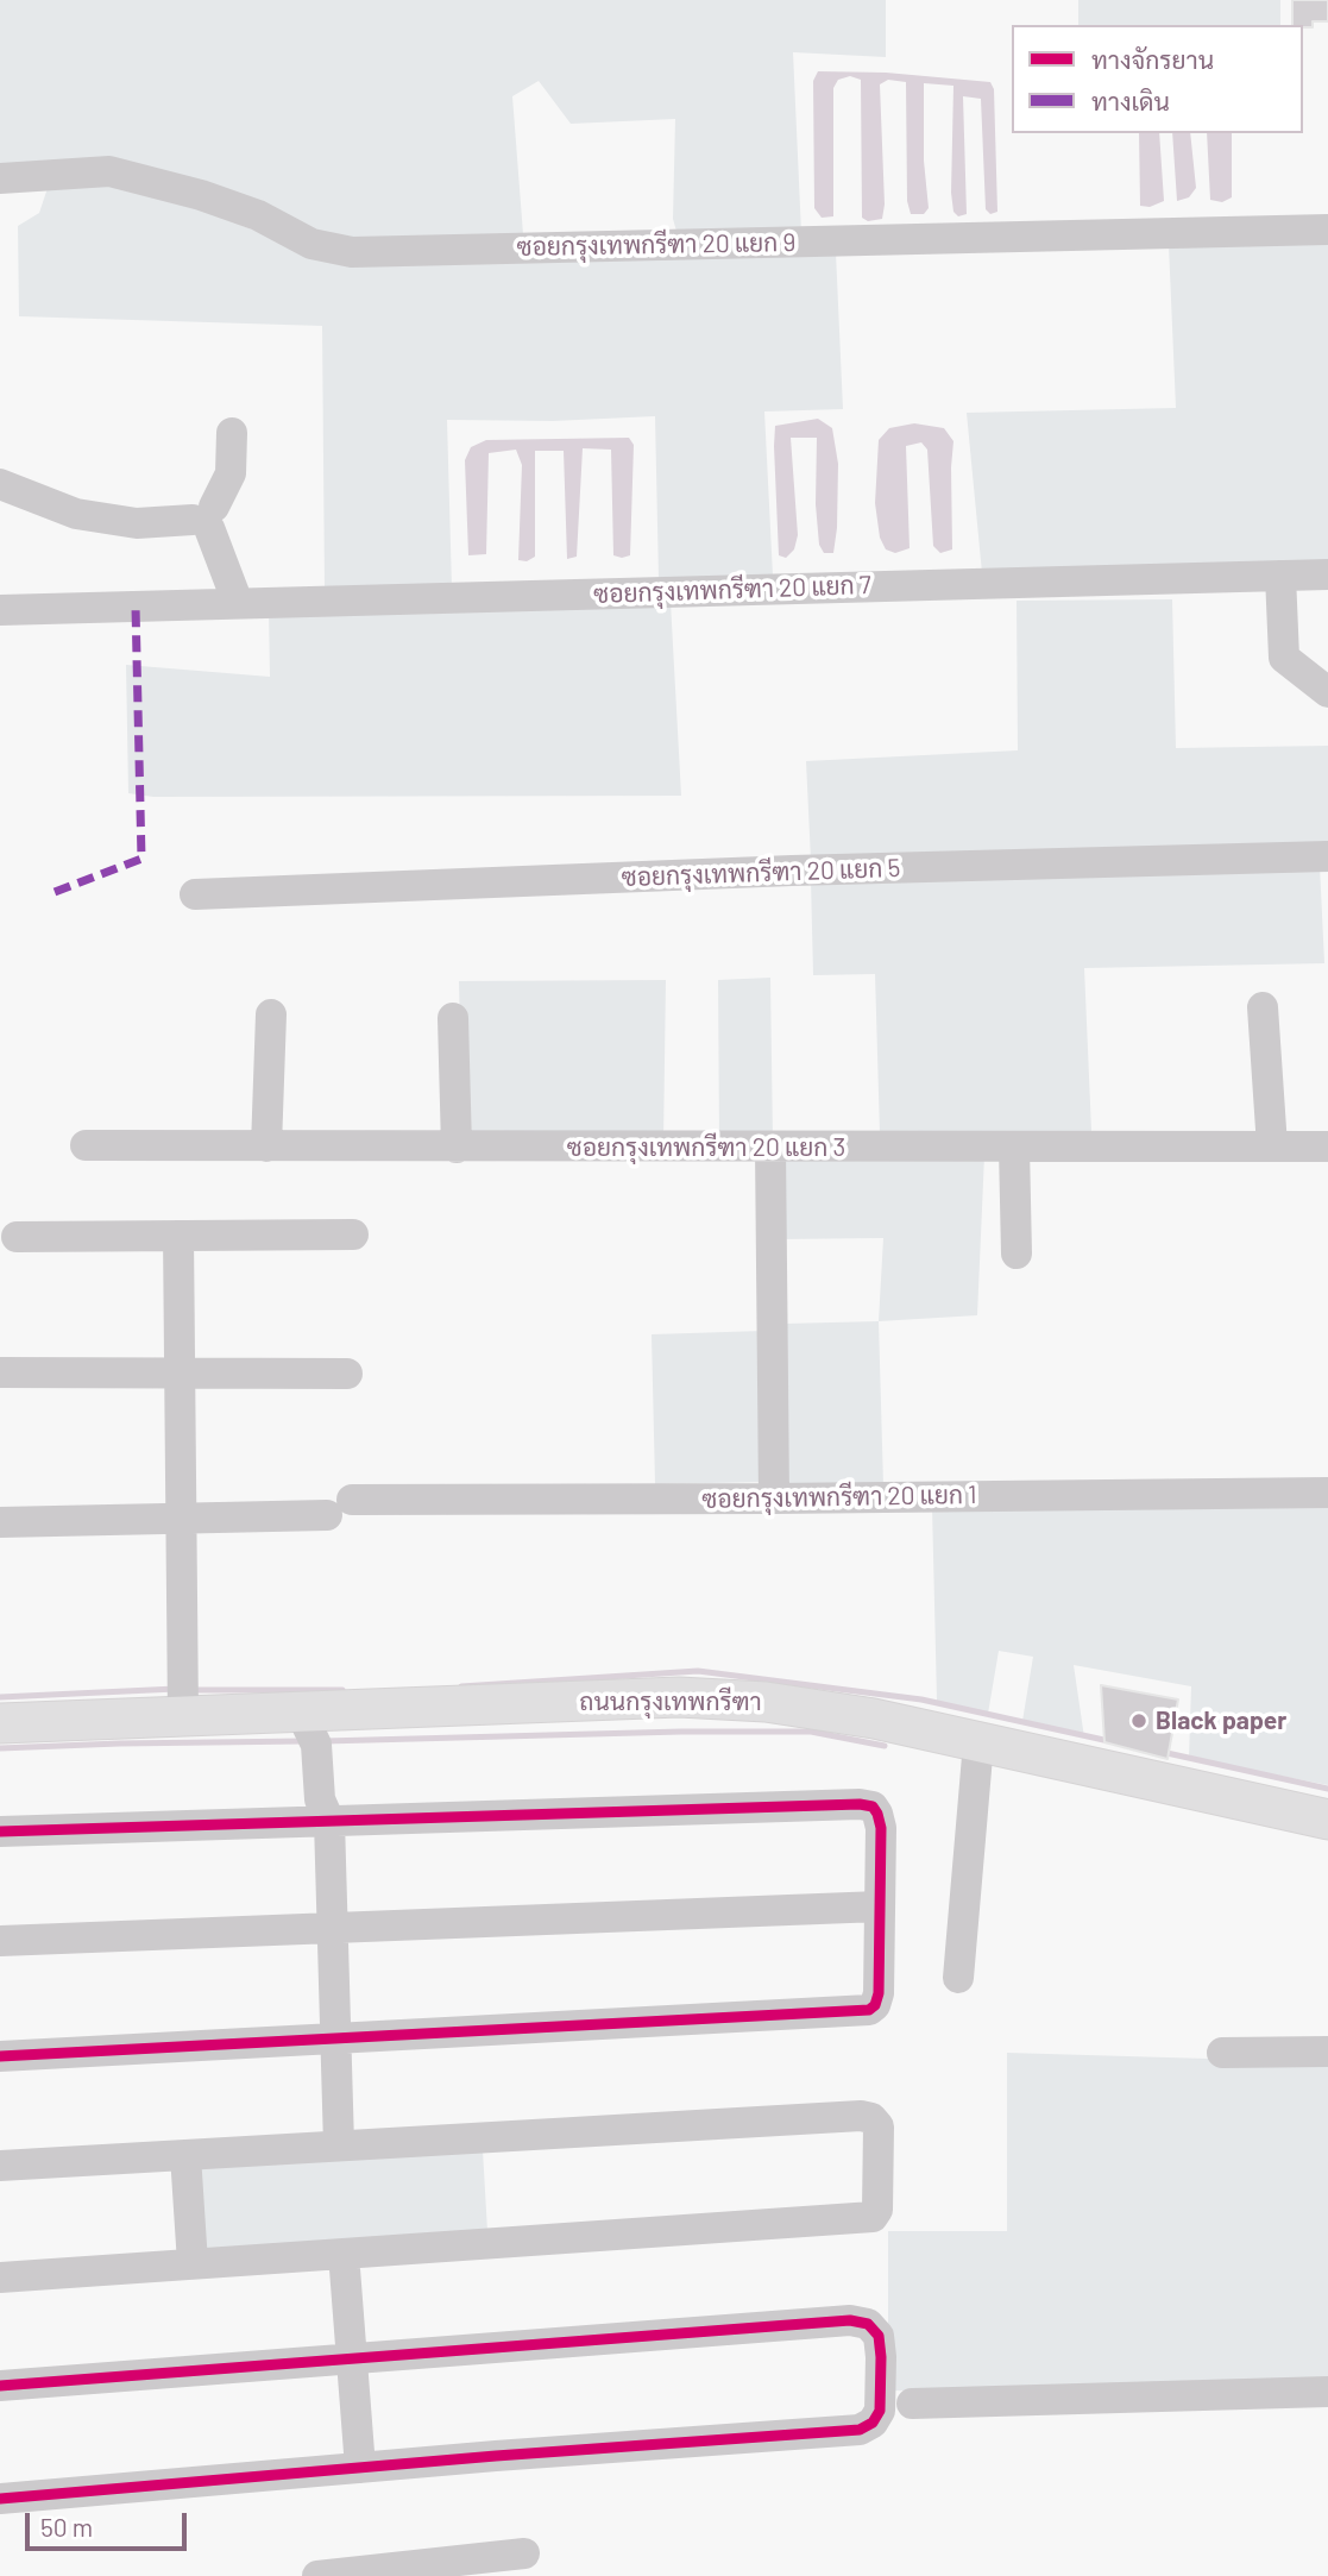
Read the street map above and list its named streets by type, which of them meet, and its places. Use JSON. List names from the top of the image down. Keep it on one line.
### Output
{"streets":{"main road":["ถนนกรุงเทพกรีฑา"],"street":["ซอยกรุงเทพกรีฑา 20 แยก 9","ซอยกรุงเทพกรีฑา 20 แยก 7","ซอยกรุงเทพกรีฑา 20 แยก 5","ซอยกรุงเทพกรีฑา 20 แยก 3","ซอยกรุงเทพกรีฑา 20 แยก 1"]},"places":["Black paper"],"legend":["ทางจักรยาน","ทางเดิน"],"scale_bar":"50 m"}
